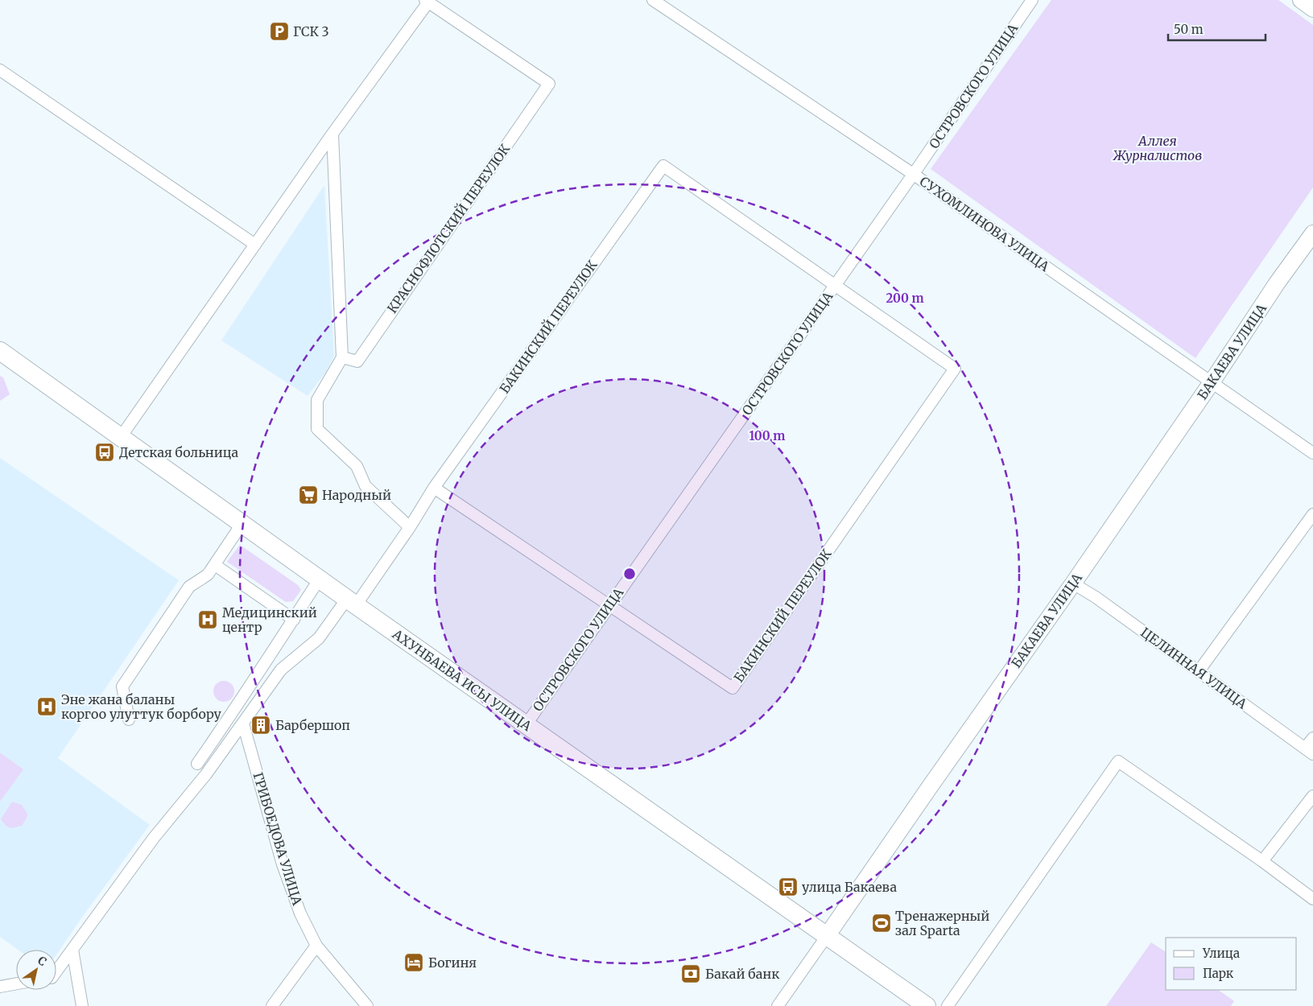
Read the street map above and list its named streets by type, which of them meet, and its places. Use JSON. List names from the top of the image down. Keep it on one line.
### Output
{"streets":{"main road":["БАКАЕВА УЛИЦА","АХУНБАЕВА ИСЫ УЛИЦА"],"street":["ОСТРОВСКОГО УЛИЦА","СУХОМЛИНОВА УЛИЦА","КРАСНОФЛОТСКИЙ ПЕРЕУЛОК","БАКИНСКИЙ ПЕРЕУЛОК","ЦЕЛИННАЯ УЛИЦА","ГРИБОЕДОВА УЛИЦА"]},"crossings":[["ОСТРОВСКОГО УЛИЦА","СУХОМЛИНОВА УЛИЦА"],["ОСТРОВСКОГО УЛИЦА","БАКИНСКИЙ ПЕРЕУЛОК"],["ОСТРОВСКОГО УЛИЦА","АХУНБАЕВА ИСЫ УЛИЦА"],["СУХОМЛИНОВА УЛИЦА","БАКАЕВА УЛИЦА"],["БАКИНСКИЙ ПЕРЕУЛОК","АХУНБАЕВА ИСЫ УЛИЦА"],["БАКИНСКИЙ ПЕРЕУЛОК","ГРИБОЕДОВА УЛИЦА"],["БАКАЕВА УЛИЦА","ЦЕЛИННАЯ УЛИЦА"],["БАКАЕВА УЛИЦА","АХУНБАЕВА ИСЫ УЛИЦА"]],"parks":["Аллея Журналистов"],"places":{"parking":["ГСК 3"],"bus stop":["Детская больница","улица Бакаева"],"supermarket":["Народный"],"hospital":["Медицинский центр","Эне жана баланы коргоо улуттук борбору"],"building":["Барбершоп"],"sports":["Тренажерный зал Sparta"],"hotel":["Богиня"],"bank":["Бакай банк"]},"legend":["Улица","Парк"],"scale_bar":"50 m","north":"top right","rings":["200 m","100 m"]}
